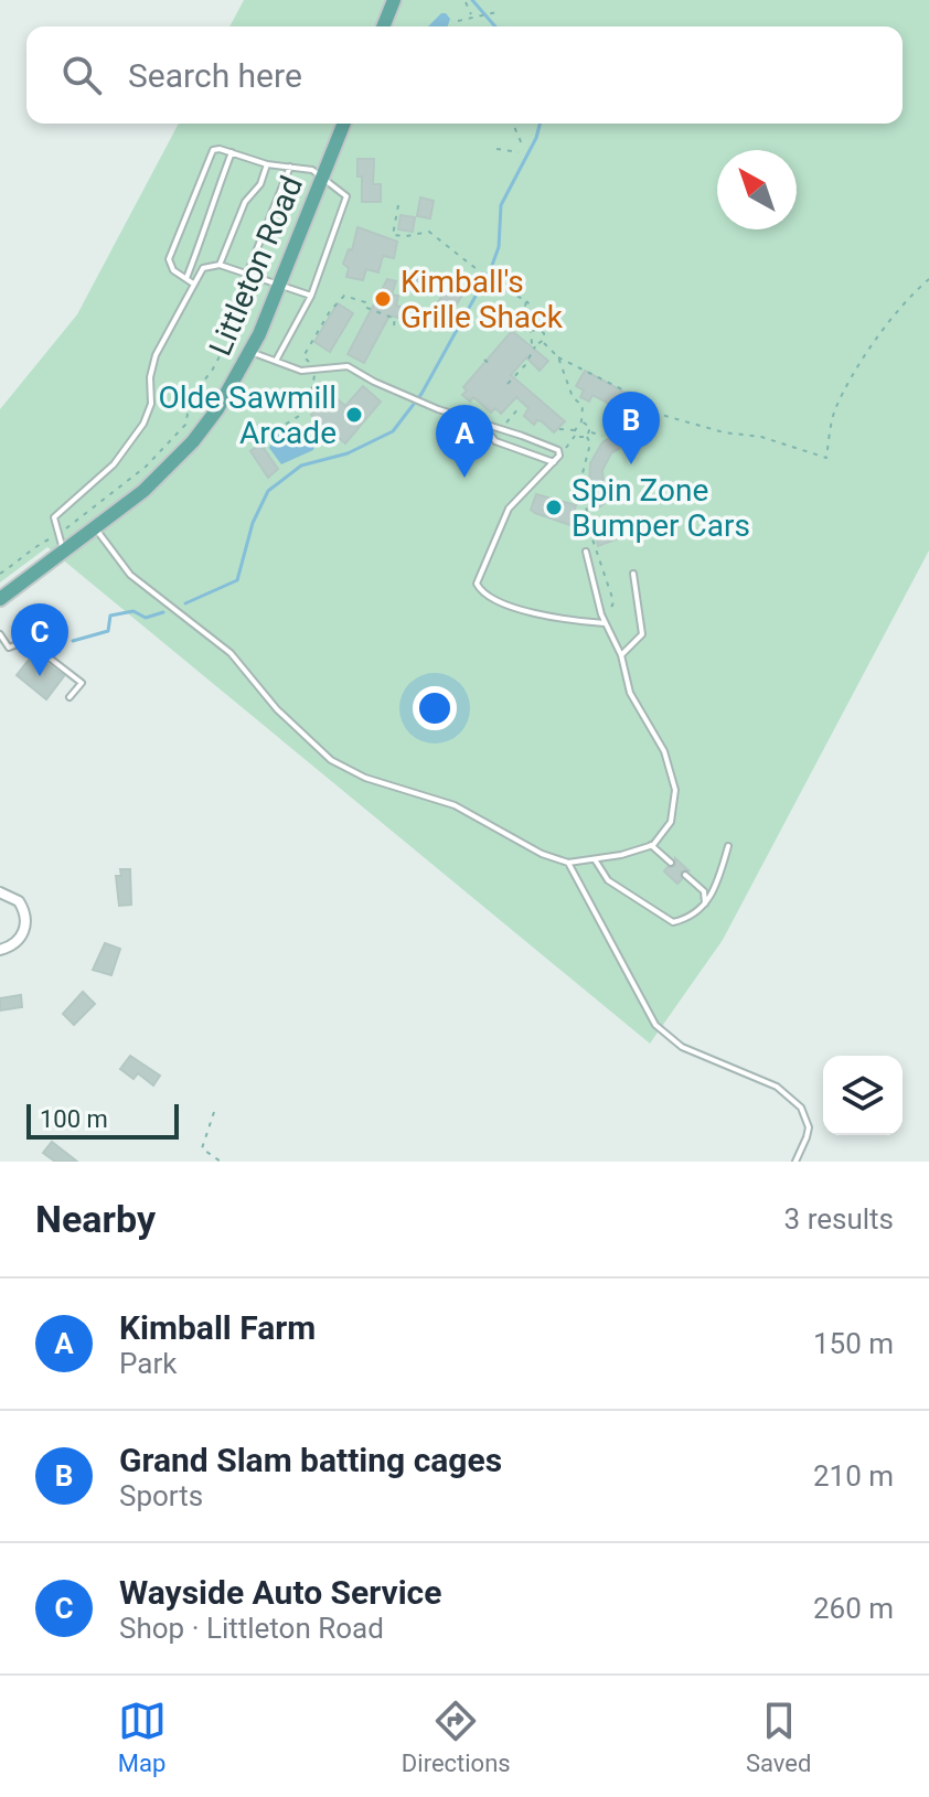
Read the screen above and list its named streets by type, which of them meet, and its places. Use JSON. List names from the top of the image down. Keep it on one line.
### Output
{"streets":{"main road":["Littleton Road"]},"places":["Kimball's Grille Shack","Olde Sawmill Arcade","Spin Zone Bumper Cars"],"scale_bar":"100 m","north":"top left","page":{"search":"Search here","pins":["B","A","C"],"scale":"100 m","heading":["Nearby","3 results"],"list":[{"mark":"A","name":"Kimball Farm","note":"Park","value":"150 m"},{"mark":"B","name":"Grand Slam batting cages","note":"Sports","value":"210 m"},{"mark":"C","name":"Wayside Auto Service","note":"Shop · Littleton Road","value":"260 m"}],"nav":["Map","Directions","Saved"]}}
